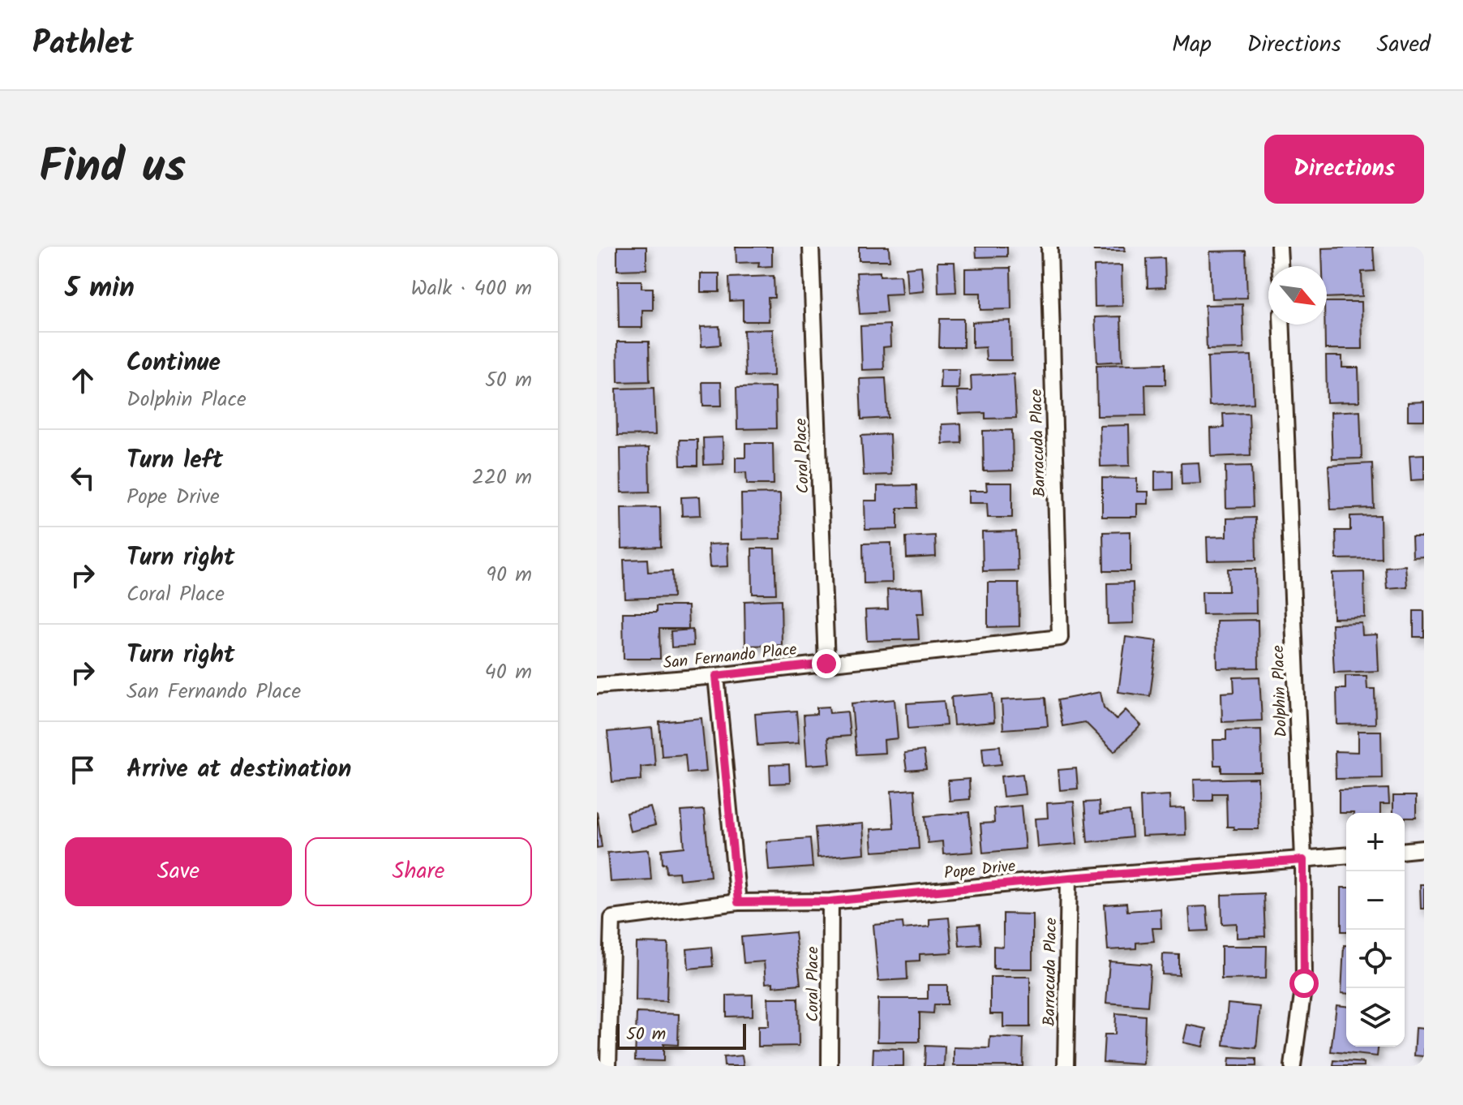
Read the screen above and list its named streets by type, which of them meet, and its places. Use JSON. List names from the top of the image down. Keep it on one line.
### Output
{"streets":{"street":["Barracuda Place","Coral Place","San Fernando Place","Dolphin Place","Pope Drive"]},"crossings":[["Barracuda Place","San Fernando Place"],["Barracuda Place","Pope Drive"],["Coral Place","San Fernando Place"],["Coral Place","Pope Drive"],["Dolphin Place","Pope Drive"]],"scale_bar":"50 m","north":"bottom right","page":{"header":"Pathlet","nav":["Map","Directions","Saved"],"title":"Find us","buttons":["Directions",["Save","Share"]],"heading":["5 min","Walk · 400 m"],"list":[["Continue","Dolphin Place","50 m"],["Turn left","Pope Drive","220 m"],["Turn right","Coral Place","90 m"],["Turn right","San Fernando Place","40 m"],"Arrive at destination"],"map_buttons":["+","−"],"scale":"50 m"}}
